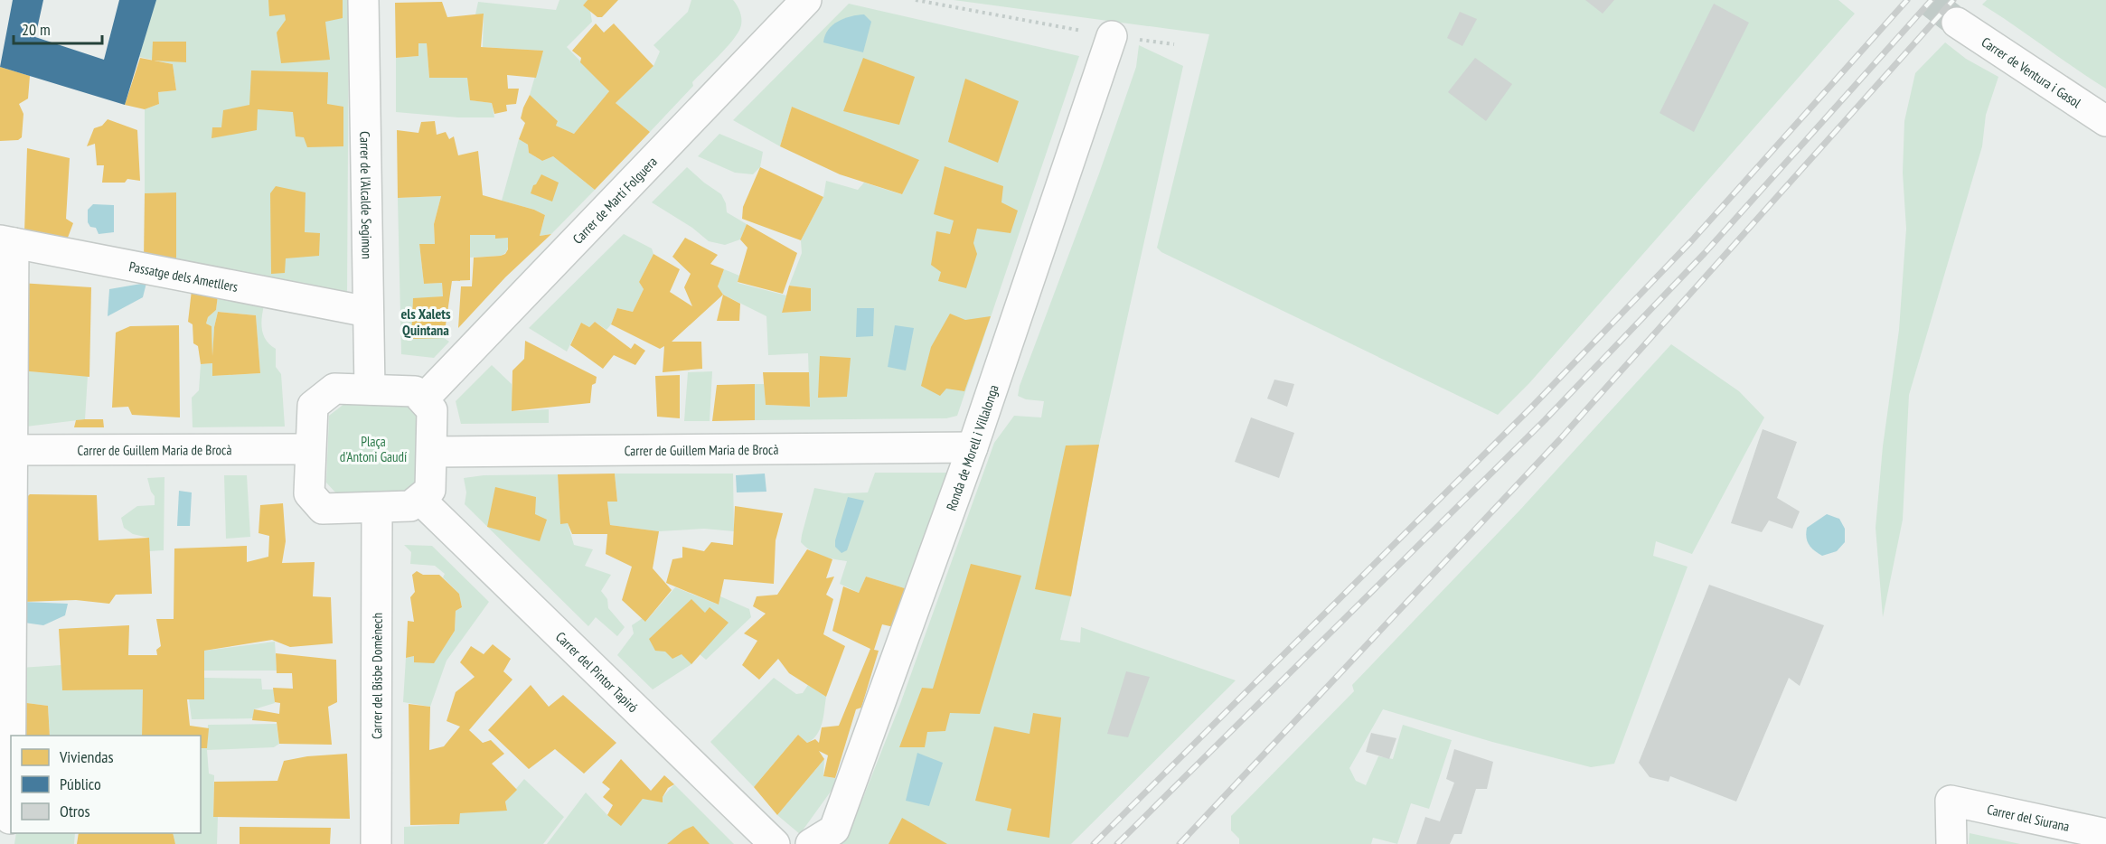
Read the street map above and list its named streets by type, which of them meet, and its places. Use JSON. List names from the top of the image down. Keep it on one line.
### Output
{"streets":{"street":["Carrer de Ventura i Gasol","Carrer de l'Alcalde Segimon","Carrer de Martí Folguera","Passatge dels Ametllers","Ronda de Morell i Villalonga","Carrer de Guillem Maria de Brocà","Carrer del Pintor Tapiró","Carrer del Bisbe Domènech","Carrer del Siurana"]},"crossings":[["Carrer de l'Alcalde Segimon","Carrer de Martí Folguera"],["Carrer de l'Alcalde Segimon","Passatge dels Ametllers"],["Carrer de l'Alcalde Segimon","Carrer de Guillem Maria de Brocà"],["Carrer de l'Alcalde Segimon","Carrer del Pintor Tapiró"],["Carrer de l'Alcalde Segimon","Carrer del Bisbe Domènech"],["Carrer de Martí Folguera","Carrer de Guillem Maria de Brocà"],["Carrer de Martí Folguera","Carrer del Pintor Tapiró"],["Carrer de Martí Folguera","Carrer del Bisbe Domènech"],["Ronda de Morell i Villalonga","Carrer de Guillem Maria de Brocà"],["Carrer de Guillem Maria de Brocà","Carrer del Pintor Tapiró"],["Carrer de Guillem Maria de Brocà","Carrer del Bisbe Domènech"],["Carrer del Pintor Tapiró","Carrer del Bisbe Domènech"]],"districts":["els Xalets Quintana"],"parks":["Plaça d'Antoni Gaudí"],"legend":["Viviendas","Público","Otros"],"scale_bar":"20 m"}
